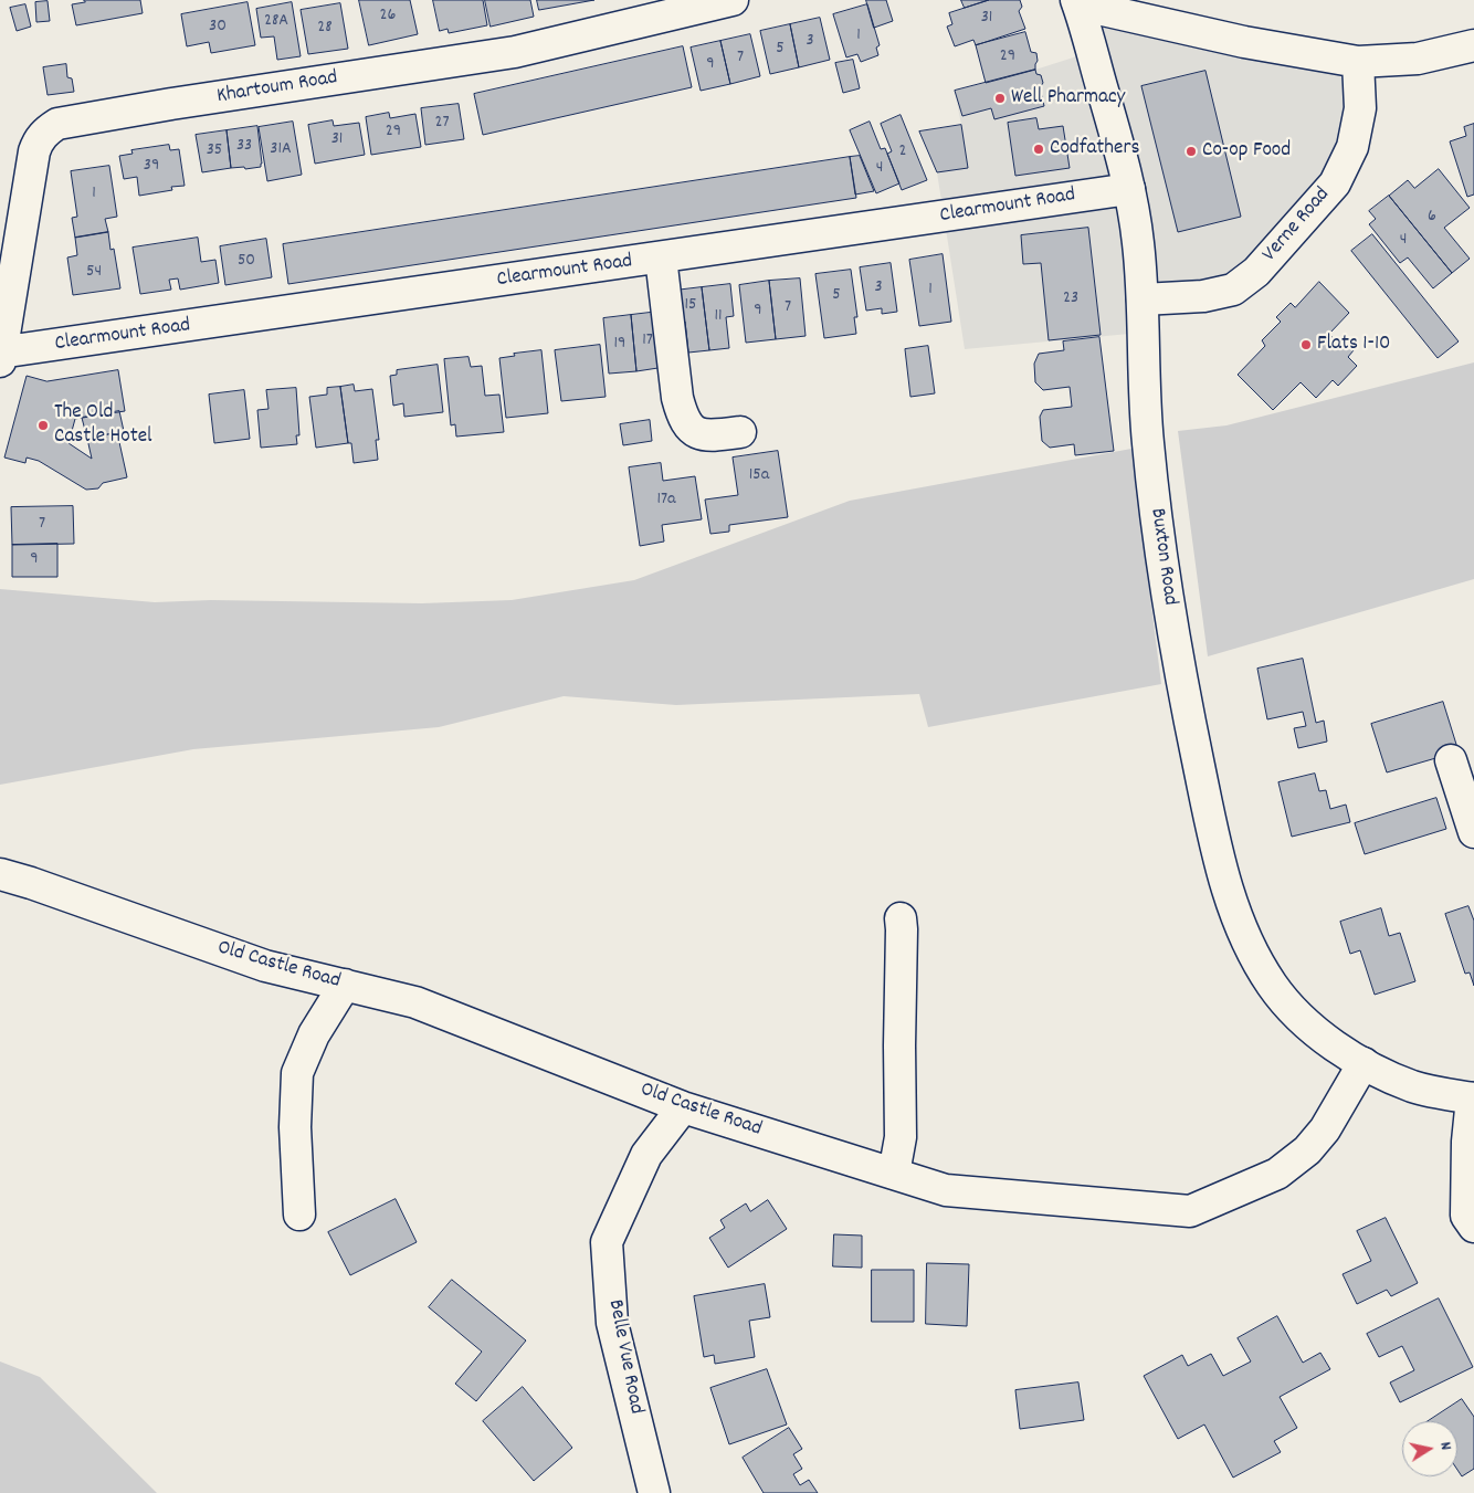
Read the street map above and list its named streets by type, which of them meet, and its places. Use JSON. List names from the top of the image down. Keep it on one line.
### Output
{"streets":{"main road":["Khartoum Road","Clearmount Road","Verne Road","Buxton Road","Old Castle Road","Belle Vue Road"]},"crossings":[["Khartoum Road","Clearmount Road"],["Clearmount Road","Buxton Road"],["Verne Road","Buxton Road"],["Buxton Road","Old Castle Road"],["Old Castle Road","Belle Vue Road"]],"places":["Well Pharmacy","Codfathers","Co-op Food","Flats 1-10","The Old Castle Hotel"],"house_numbers":["26","31","28A","30","28","1","3","5","29","7","9","27","29","31","33","31A","35","2","39","4","1","6","4","50","54","3","1","5","23","15","7","9","11","17","19","15a","17a","7","9"],"north":"right"}
